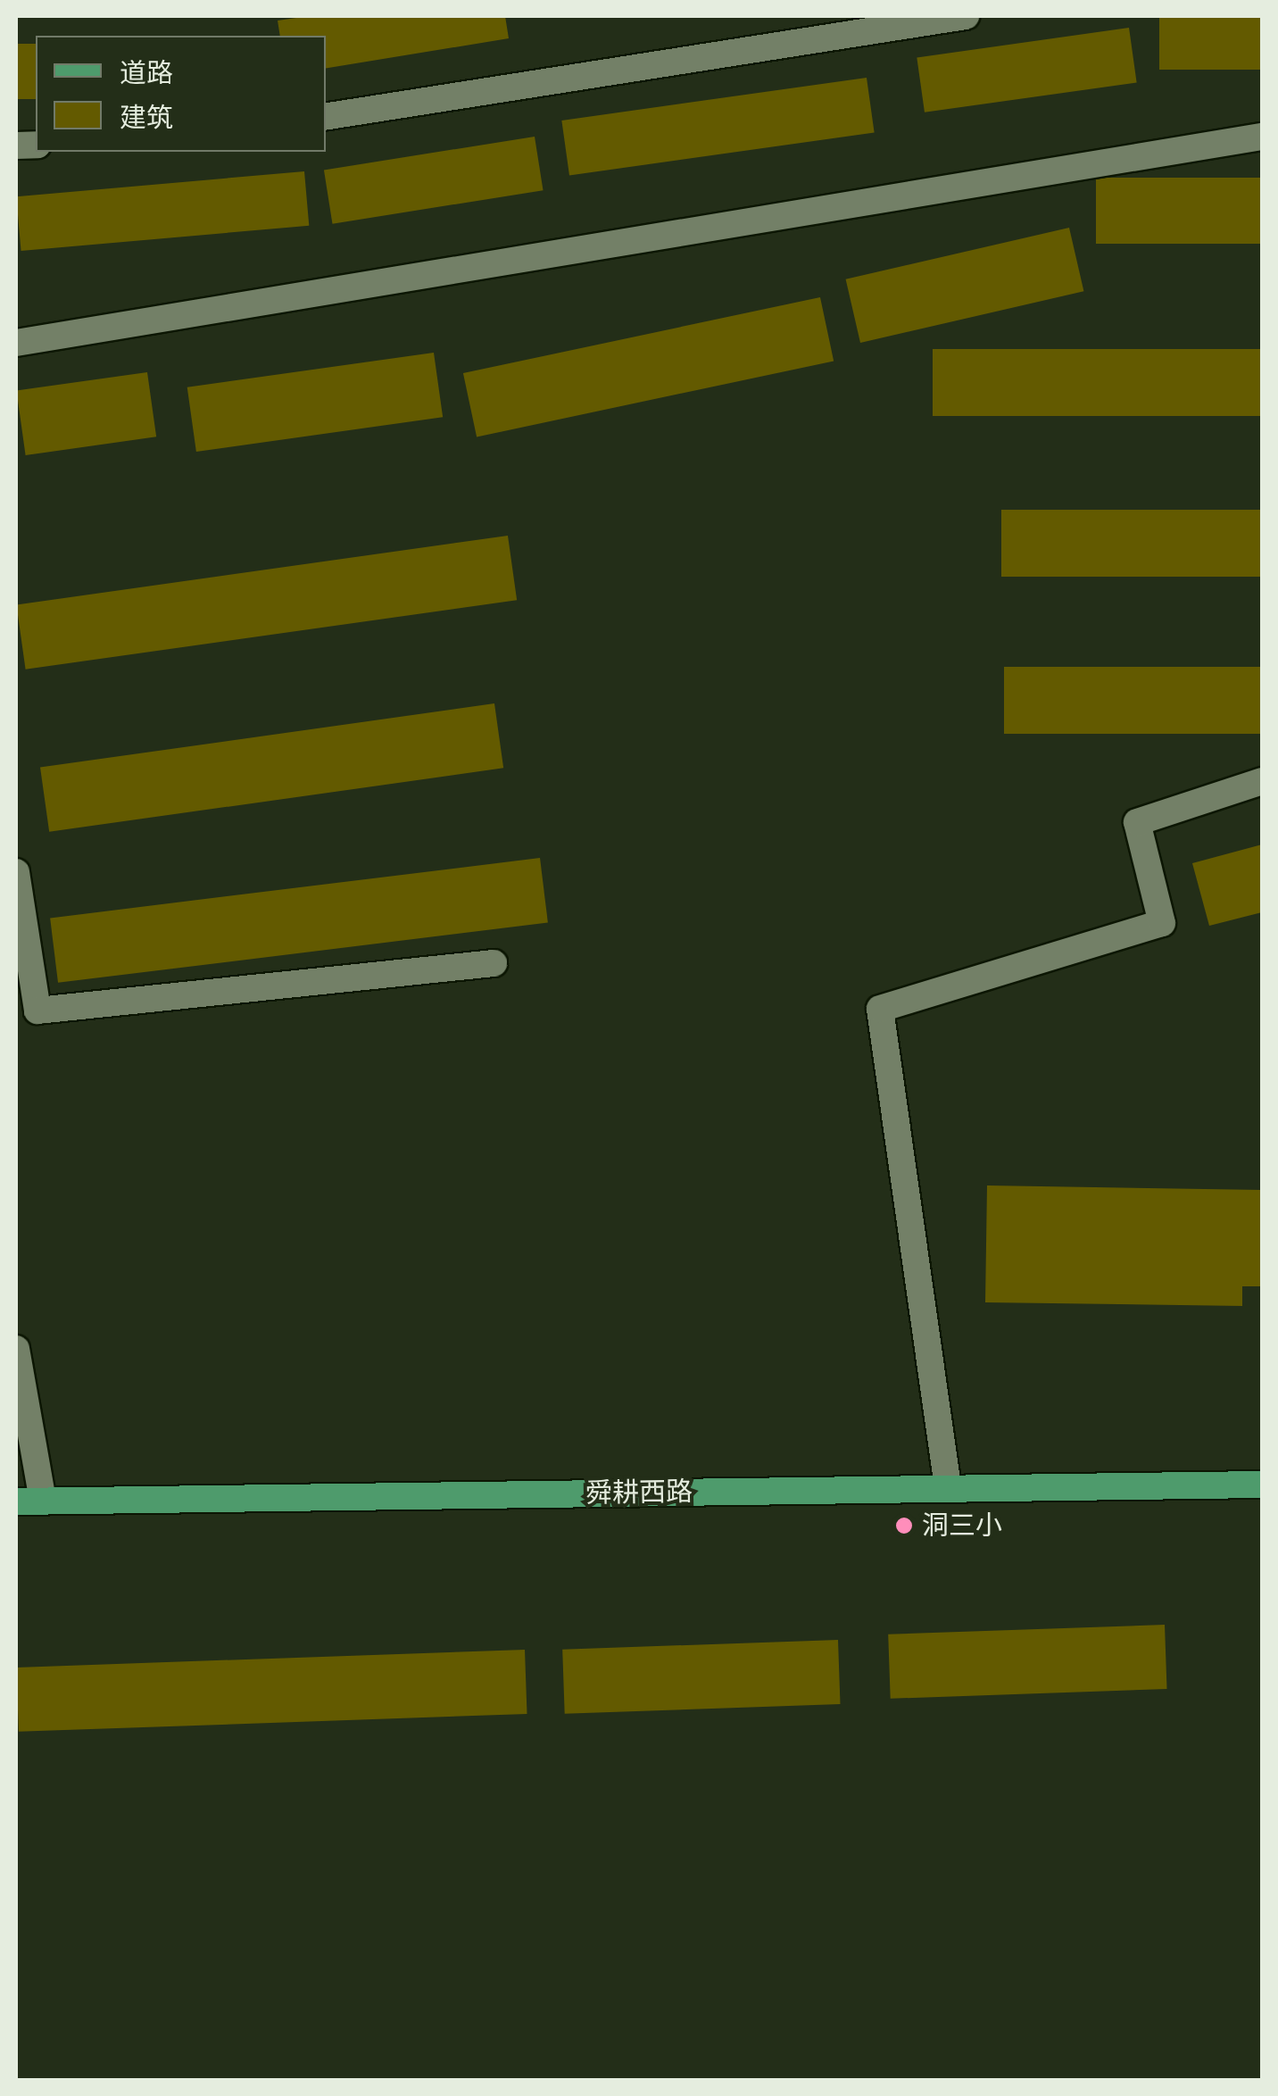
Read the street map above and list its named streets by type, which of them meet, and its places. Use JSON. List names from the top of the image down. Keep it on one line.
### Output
{"streets":{"main road":["舜耕西路"]},"places":["洞三小"],"legend":["道路","建筑"]}
